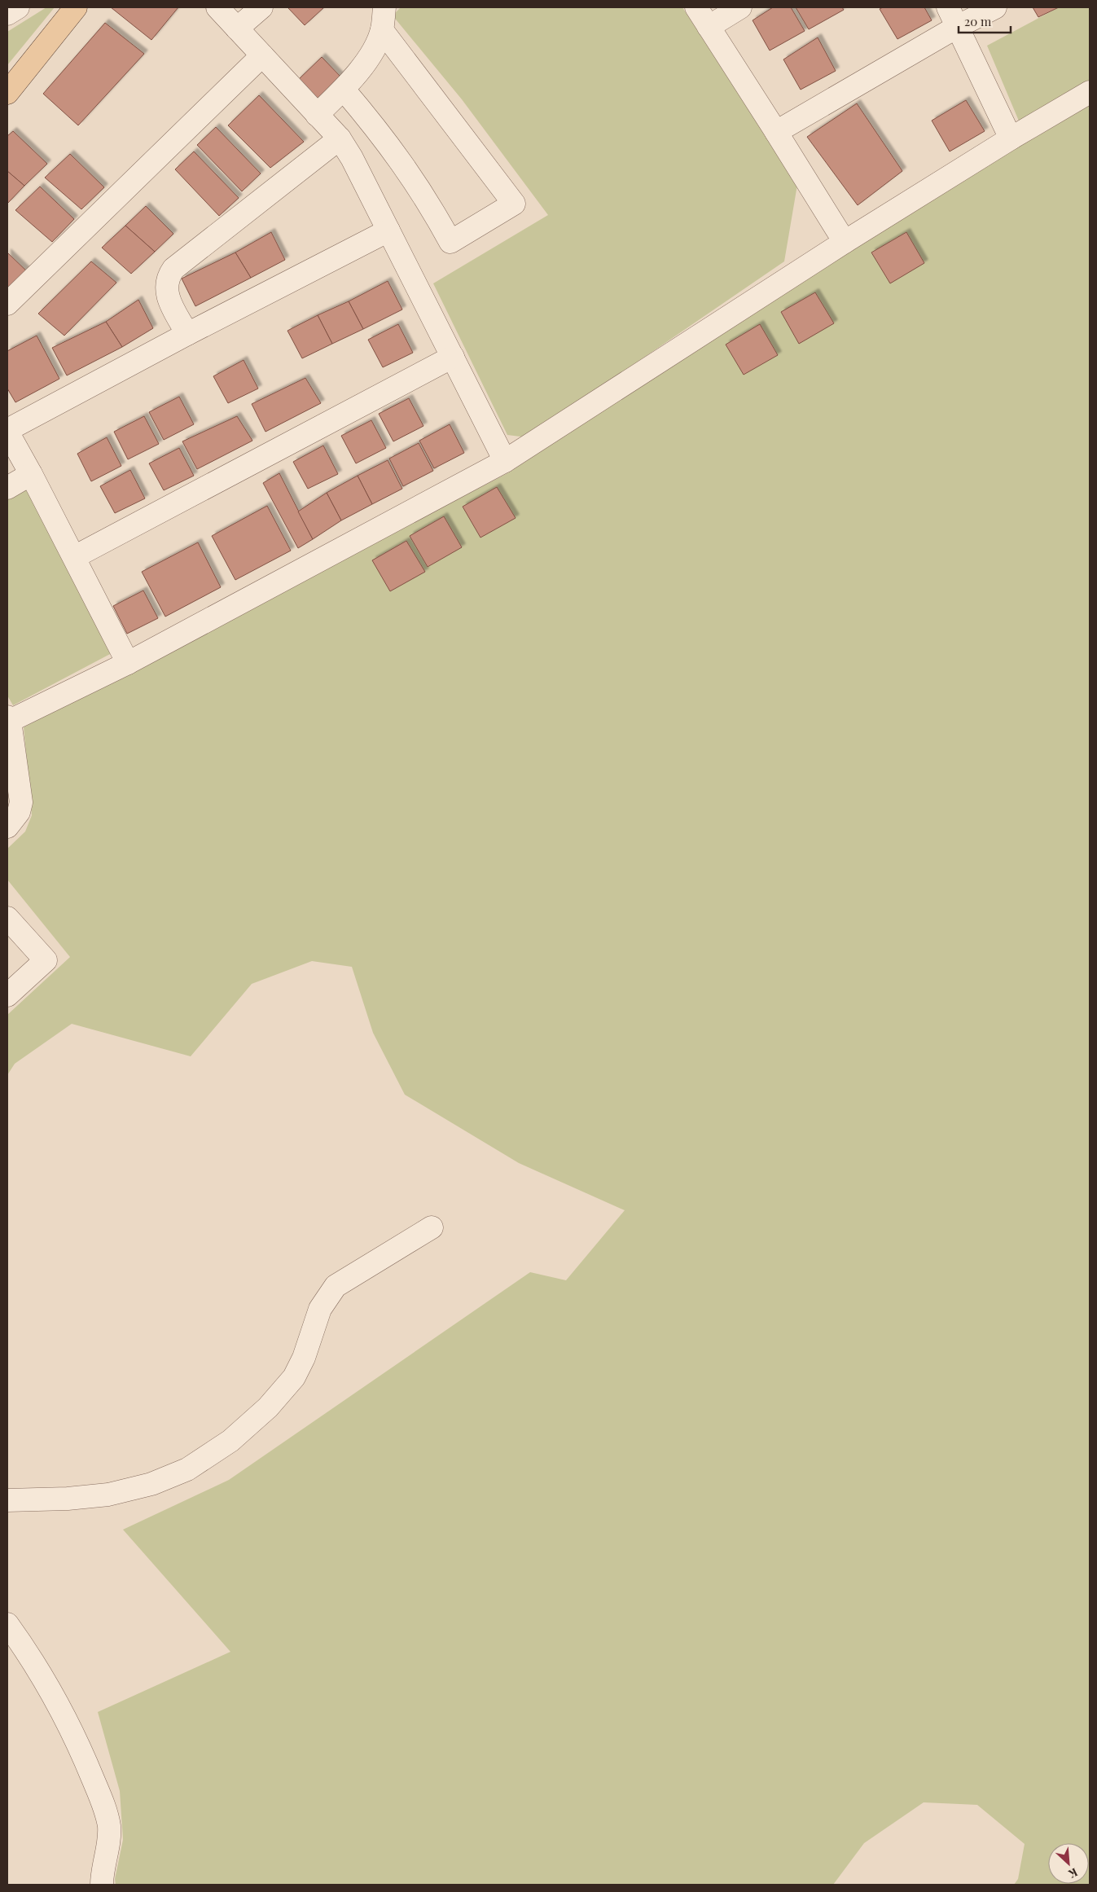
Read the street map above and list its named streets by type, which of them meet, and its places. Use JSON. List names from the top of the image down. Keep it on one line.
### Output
{"scale_bar":"20 m","north":"bottom right"}
